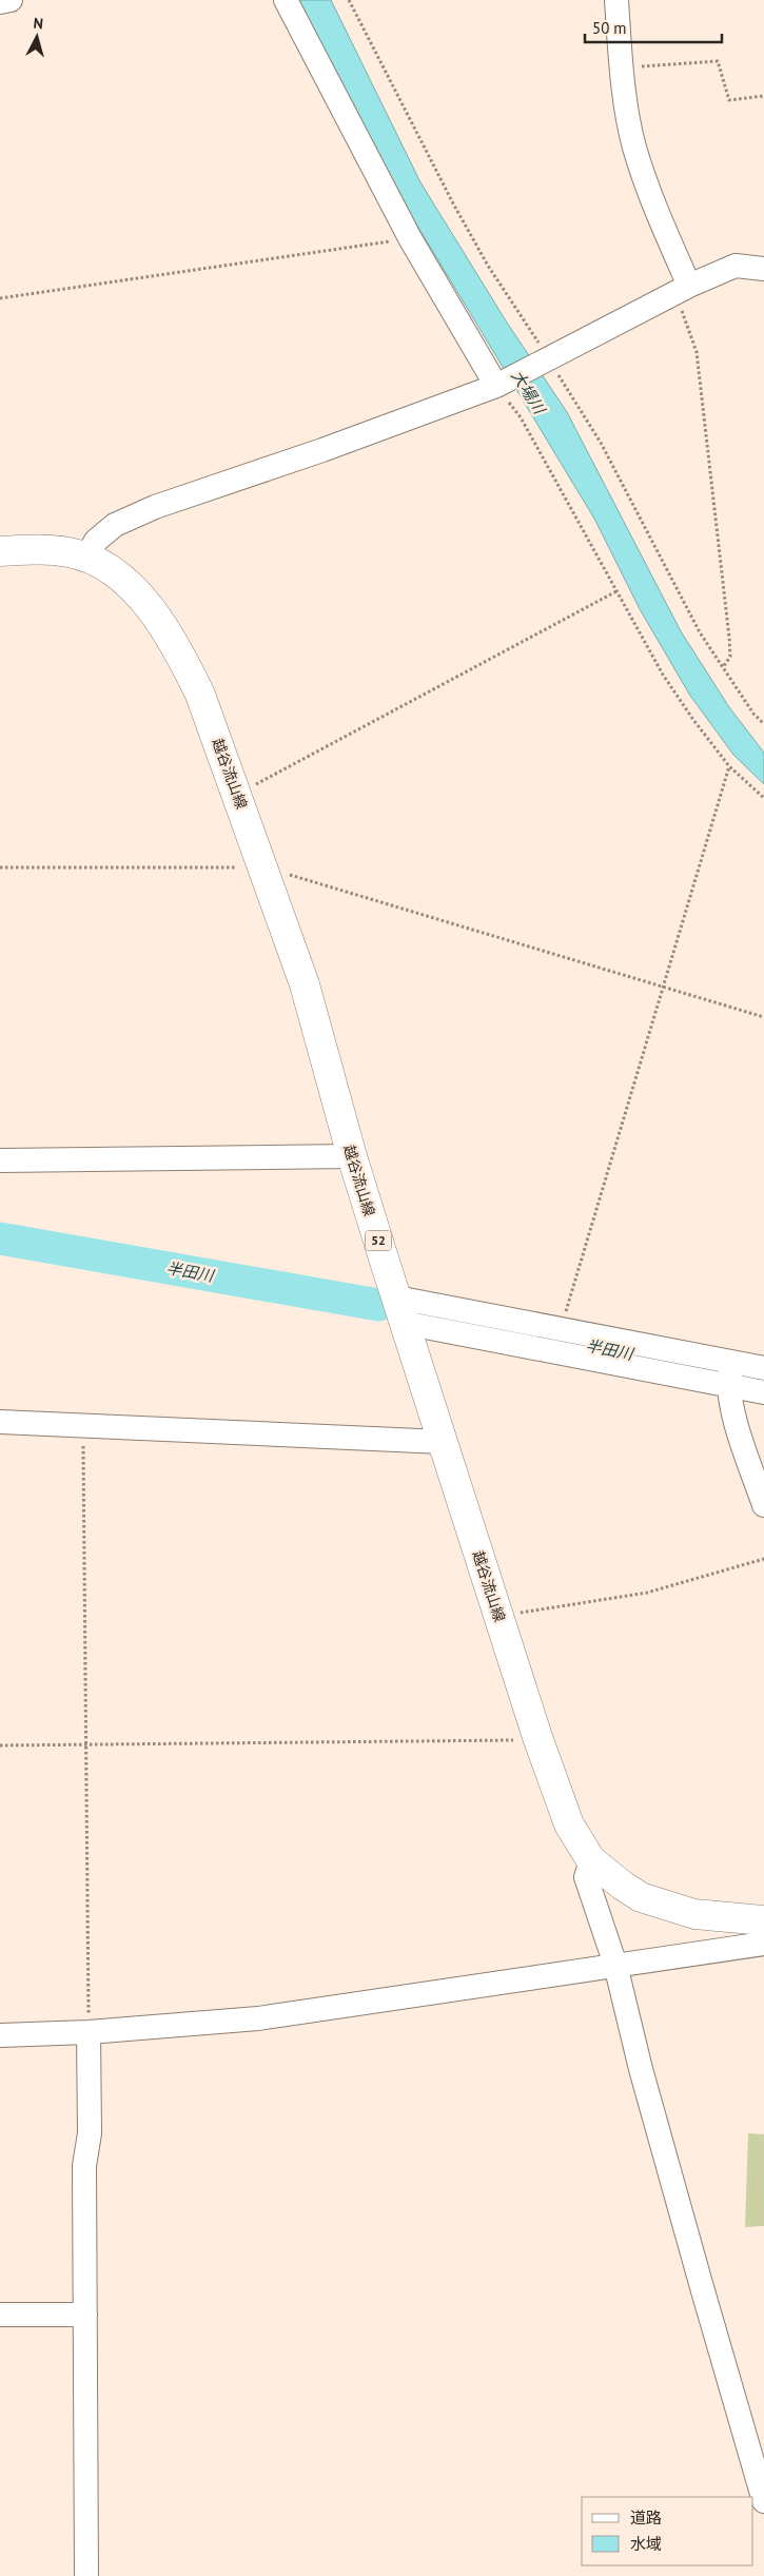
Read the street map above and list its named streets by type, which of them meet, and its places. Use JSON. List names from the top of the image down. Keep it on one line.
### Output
{"streets":{"main road":["越谷流山線","52"]},"water":["大場川","半田川"],"legend":["道路","水域"],"scale_bar":"50 m","north":"top"}
